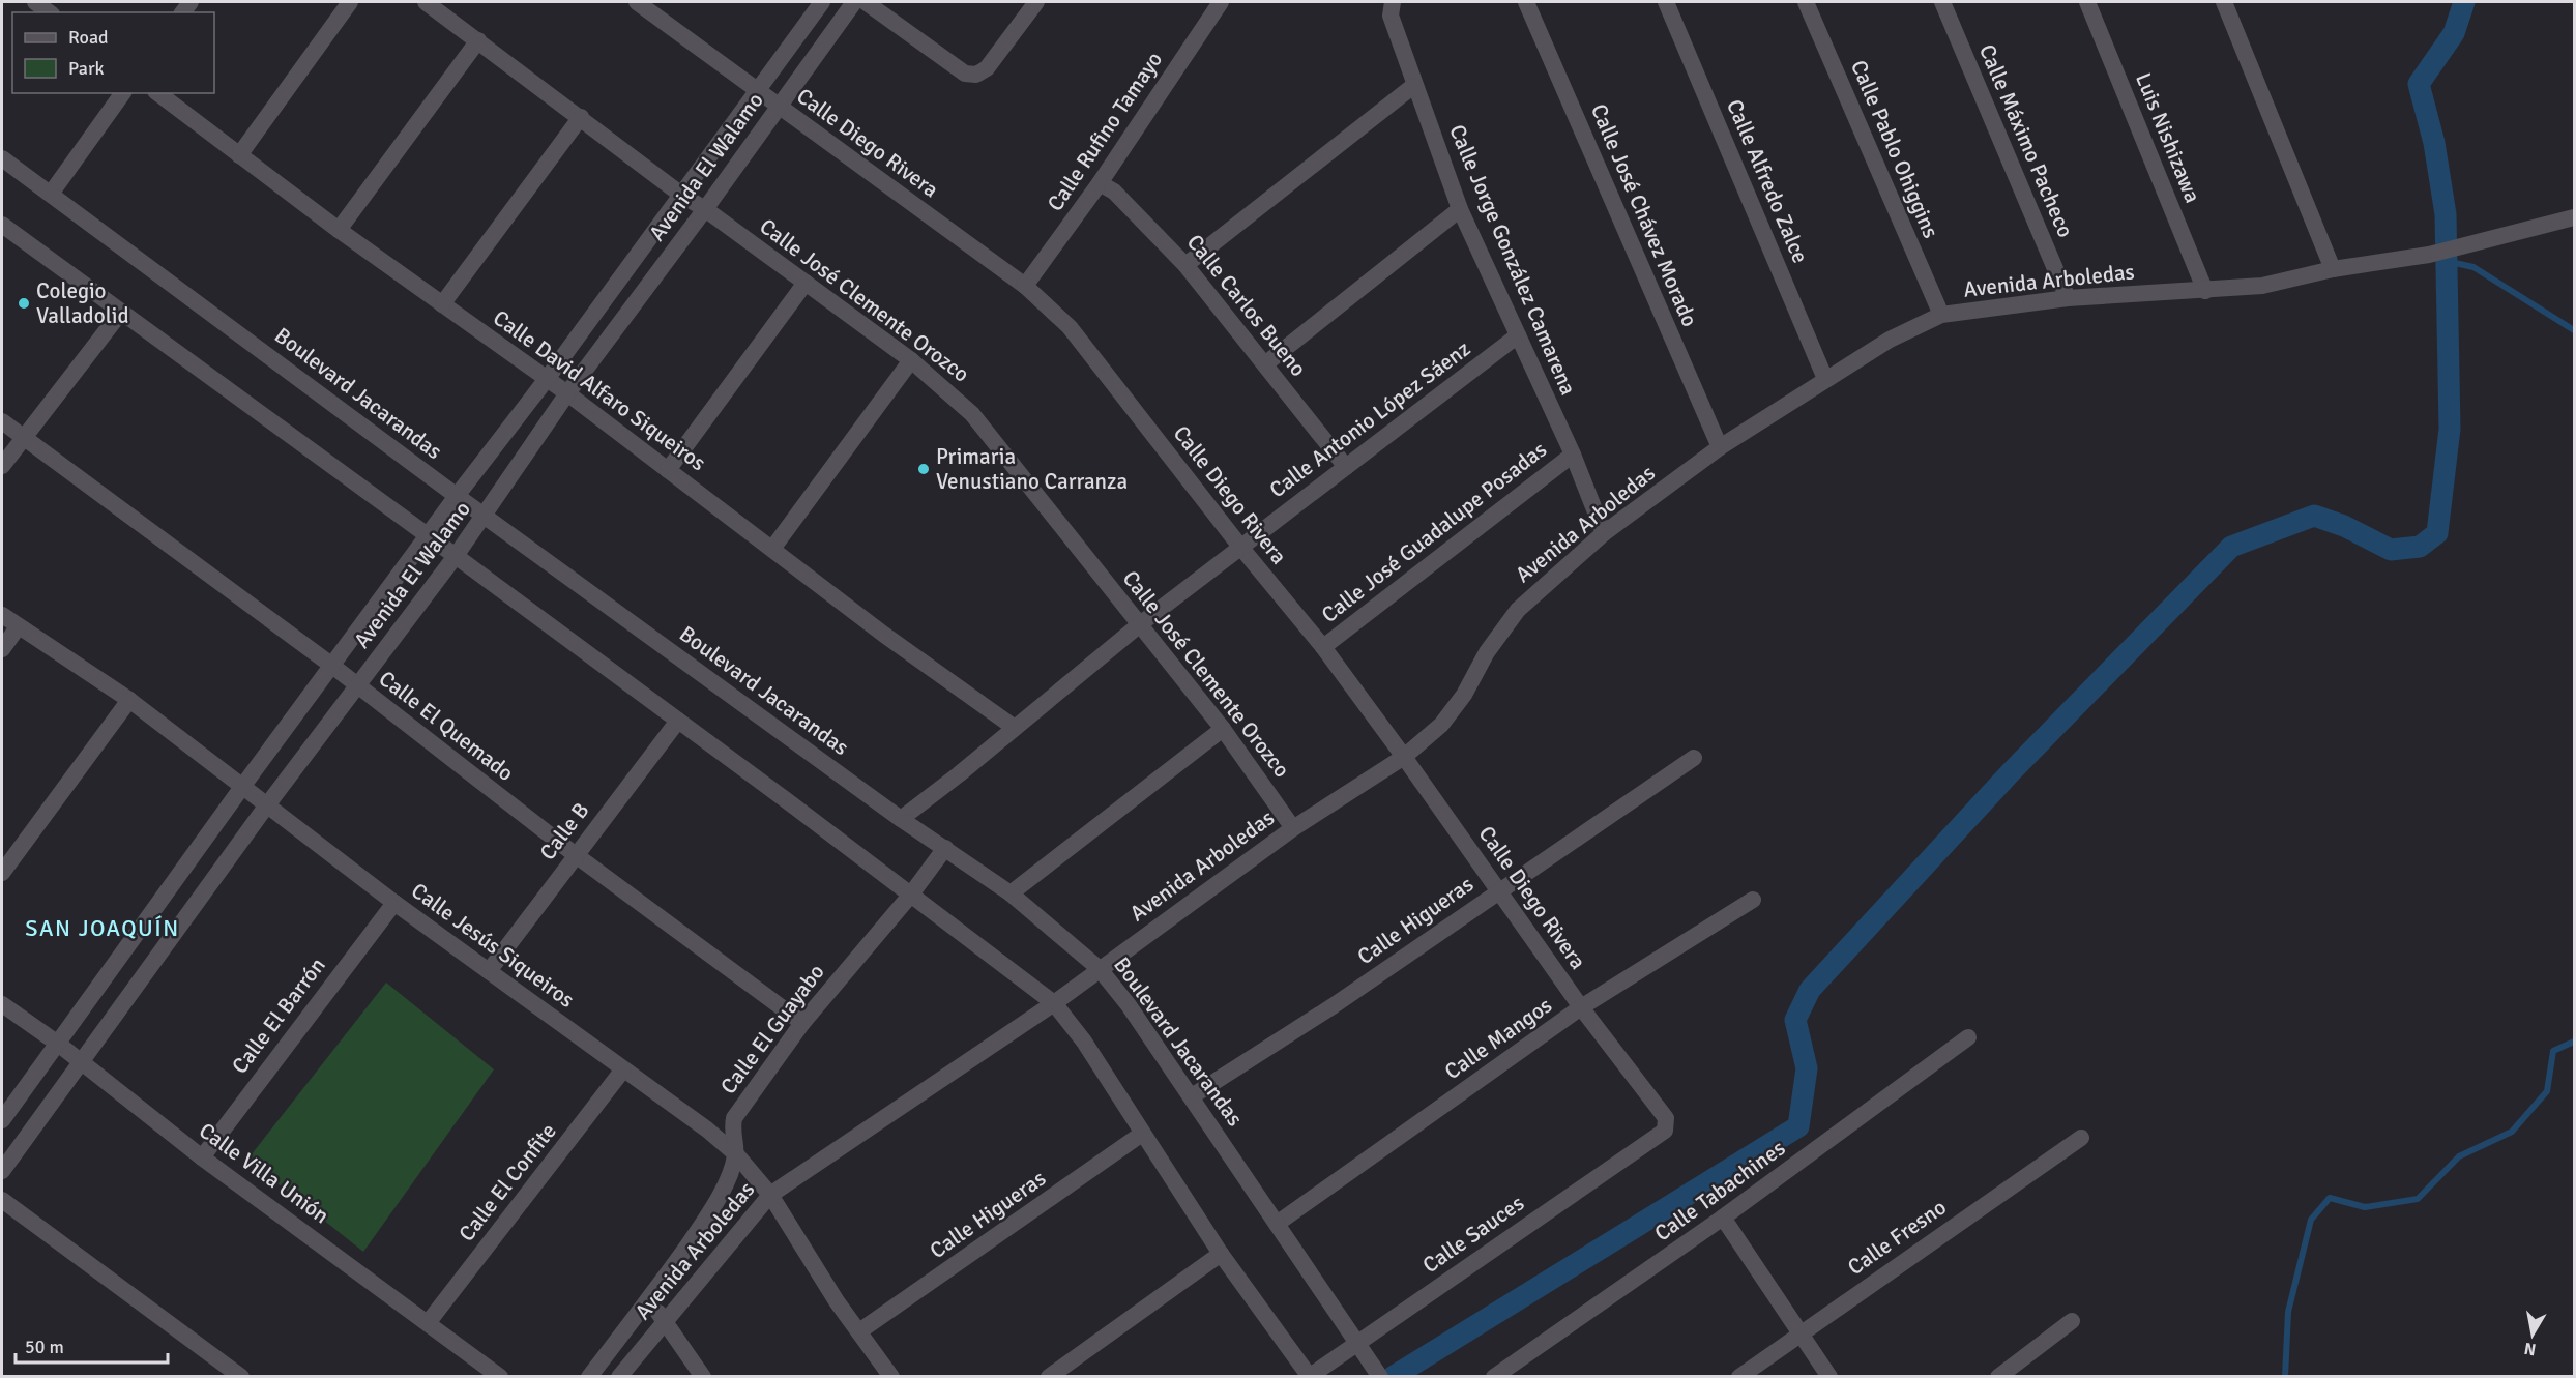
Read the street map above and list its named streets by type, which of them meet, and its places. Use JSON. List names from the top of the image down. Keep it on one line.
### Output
{"streets":{"street":["Calle Rufino Tamayo","Luis Nishizawa","Calle Máximo Pacheco","Calle Diego Rivera","Calle Pablo Ohiggins","Avenida El Walamo","Calle Alfredo Zalce","Calle José Chávez Morado","Calle Jorge González Camarena","Avenida Arboledas","Calle José Clemente Orozco","Calle Carlos Bueno","Calle David Alfaro Siqueiros","Boulevard Jacarandas","Calle Antonio López Sáenz","Calle José Guadalupe Posadas","Calle El Quemado","Calle B","Calle Higueras","Calle Jesús Siqueiros","Calle El Barrón","Calle El Guayabo","Calle Mangos","Calle Villa Unión","Calle El Confite","Calle Tabachines","Calle Sauces","Calle Fresno"]},"crossings":[["Calle Rufino Tamayo","Calle Diego Rivera"],["Calle Rufino Tamayo","Calle Carlos Bueno"],["Luis Nishizawa","Avenida Arboledas"],["Calle Máximo Pacheco","Avenida Arboledas"],["Calle Diego Rivera","Avenida El Walamo"],["Calle Diego Rivera","Avenida Arboledas"],["Calle Diego Rivera","Calle Antonio López Sáenz"],["Calle Diego Rivera","Calle José Guadalupe Posadas"],["Calle Diego Rivera","Calle Higueras"],["Calle Diego Rivera","Calle Mangos"],["Calle Diego Rivera","Calle Sauces"],["Calle Pablo Ohiggins","Avenida Arboledas"],["Avenida El Walamo","Calle José Clemente Orozco"],["Avenida El Walamo","Calle David Alfaro Siqueiros"],["Avenida El Walamo","Boulevard Jacarandas"],["Avenida El Walamo","Calle El Quemado"],["Avenida El Walamo","Calle Jesús Siqueiros"],["Avenida El Walamo","Calle Villa Unión"],["Calle Alfredo Zalce","Avenida Arboledas"],["Calle José Chávez Morado","Avenida Arboledas"],["Calle Jorge González Camarena","Avenida Arboledas"],["Calle Jorge González Camarena","Calle Antonio López Sáenz"],["Calle Jorge González Camarena","Calle José Guadalupe Posadas"],["Avenida Arboledas","Calle José Clemente Orozco"],["Avenida Arboledas","Boulevard Jacarandas"],["Avenida Arboledas","Calle Jesús Siqueiros"],["Calle José Clemente Orozco","Calle Antonio López Sáenz"],["Calle Carlos Bueno","Calle Antonio López Sáenz"],["Calle David Alfaro Siqueiros","Calle Antonio López Sáenz"],["Boulevard Jacarandas","Calle Antonio López Sáenz"],["Boulevard Jacarandas","Calle Higueras"],["Boulevard Jacarandas","Calle El Guayabo"],["Boulevard Jacarandas","Calle Mangos"],["Boulevard Jacarandas","Calle Sauces"],["Calle El Quemado","Calle B"],["Calle El Quemado","Calle El Guayabo"],["Calle B","Calle Jesús Siqueiros"],["Calle Higueras","Calle Jesús Siqueiros"],["Calle Jesús Siqueiros","Calle El Barrón"],["Calle Jesús Siqueiros","Calle El Guayabo"],["Calle Jesús Siqueiros","Calle El Confite"],["Calle El Barrón","Calle Villa Unión"],["Calle Villa Unión","Calle El Confite"]],"districts":["SAN JOAQUÍN"],"places":["Colegio Valladolid","Primaria Venustiano Carranza"],"legend":["Road","Park"],"scale_bar":"50 m","north":"bottom"}
